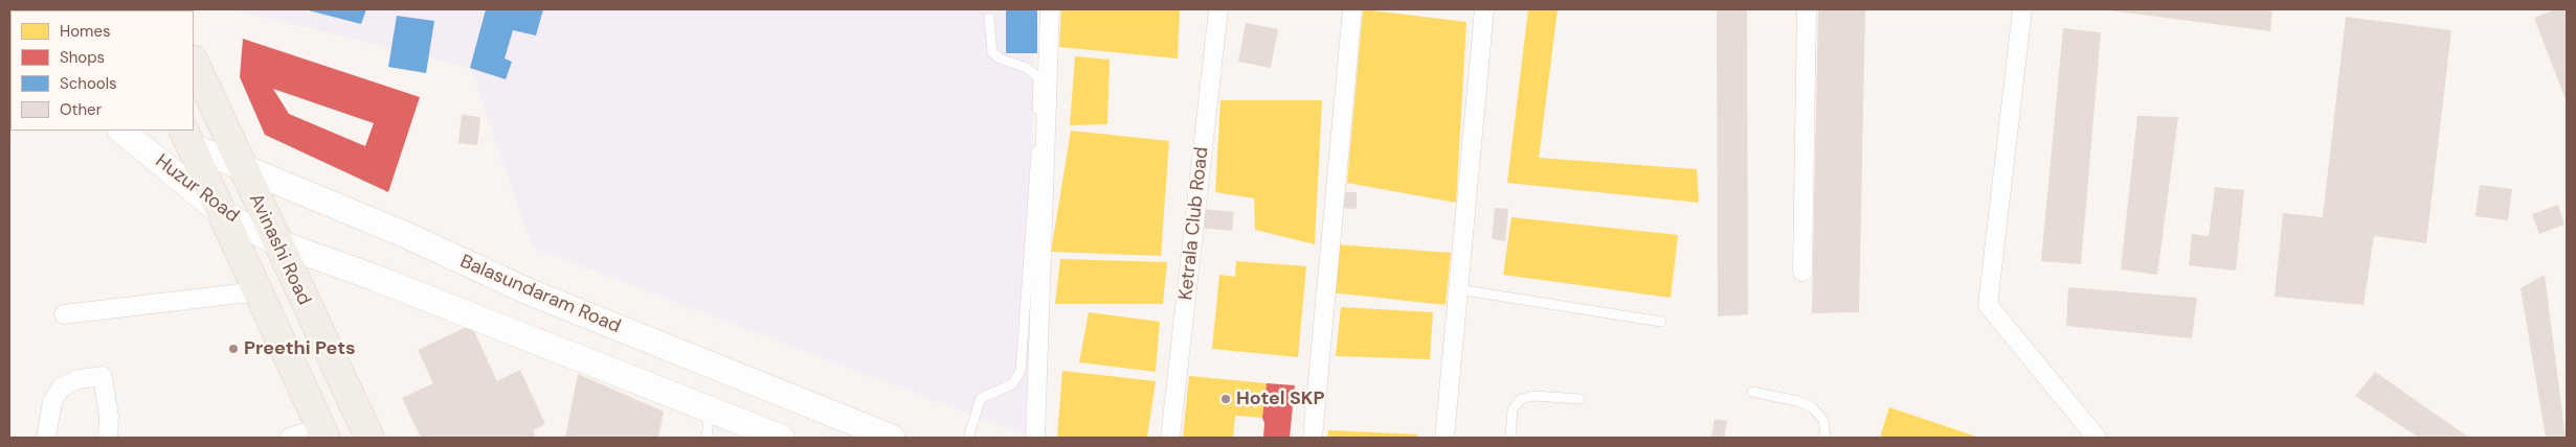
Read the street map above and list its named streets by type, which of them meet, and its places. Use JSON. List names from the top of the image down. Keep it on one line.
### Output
{"streets":{"main road":["Huzur Road","Avinashi Road","Balasundaram Road"],"street":["Ketrala Club Road"]},"crossings":[["Huzur Road","Avinashi Road"],["Avinashi Road","Balasundaram Road"]],"places":["Preethi Pets","Hotel SKP"],"legend":["Homes","Shops","Schools","Other"]}
